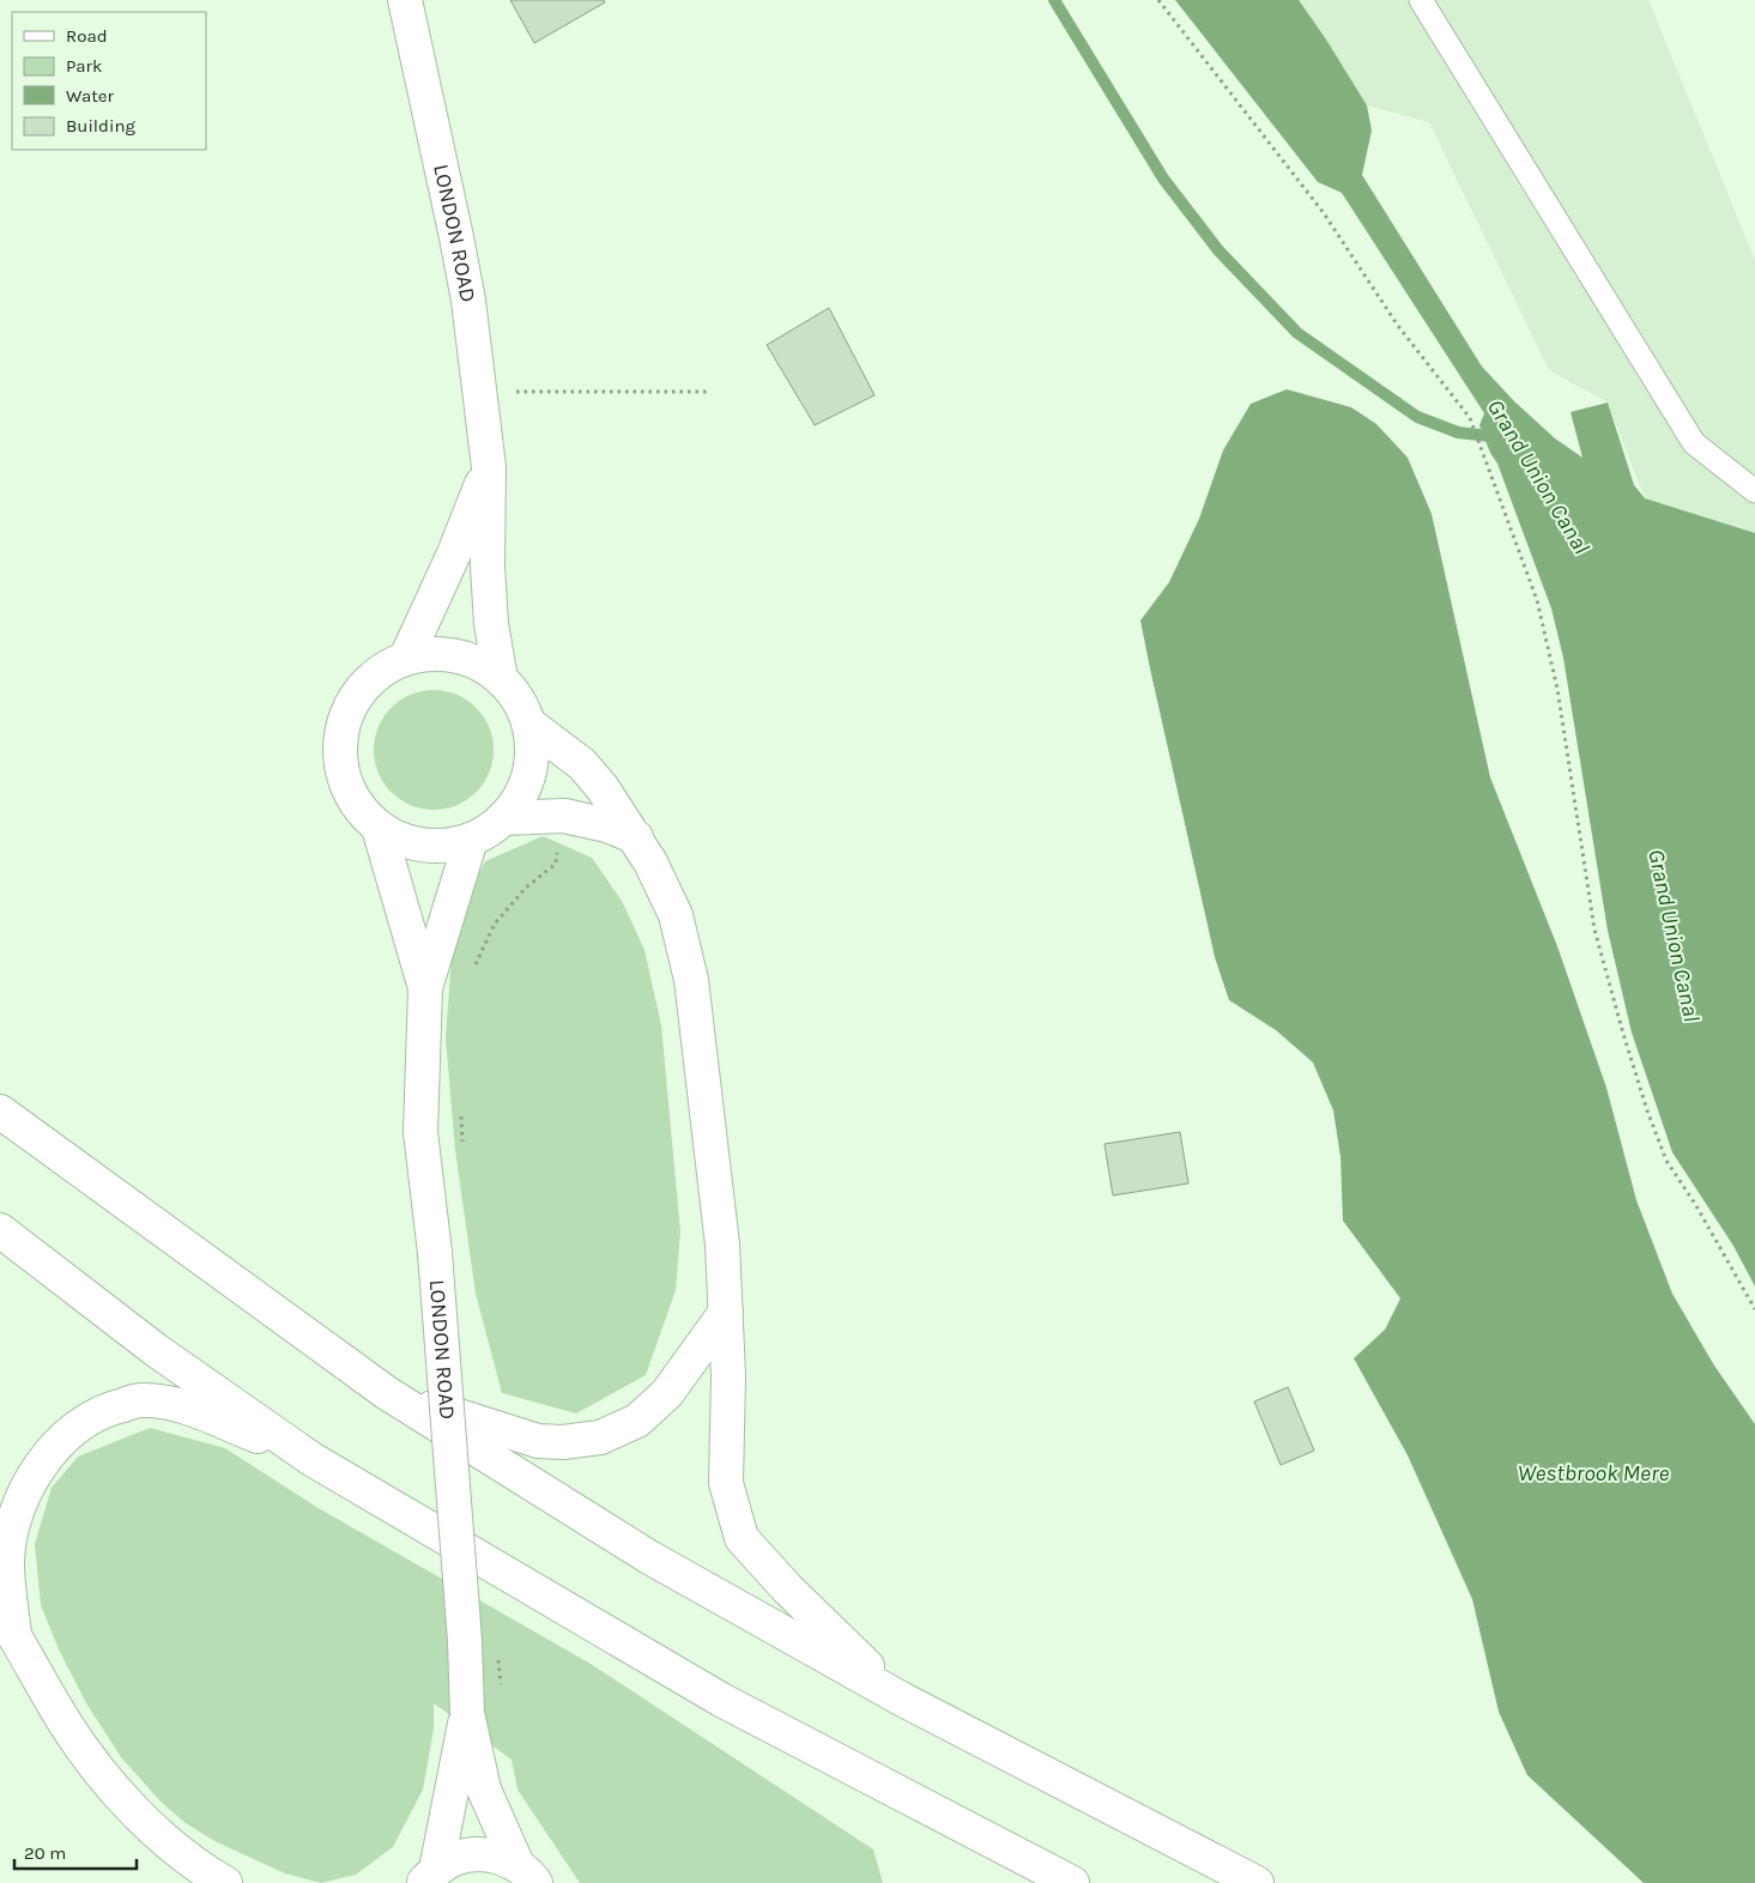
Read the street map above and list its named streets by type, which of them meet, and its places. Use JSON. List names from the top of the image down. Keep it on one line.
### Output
{"streets":{"main road":["LONDON ROAD"]},"water":["Grand Union Canal","Westbrook Mere"],"legend":["Road","Park","Water","Building"],"scale_bar":"20 m"}
